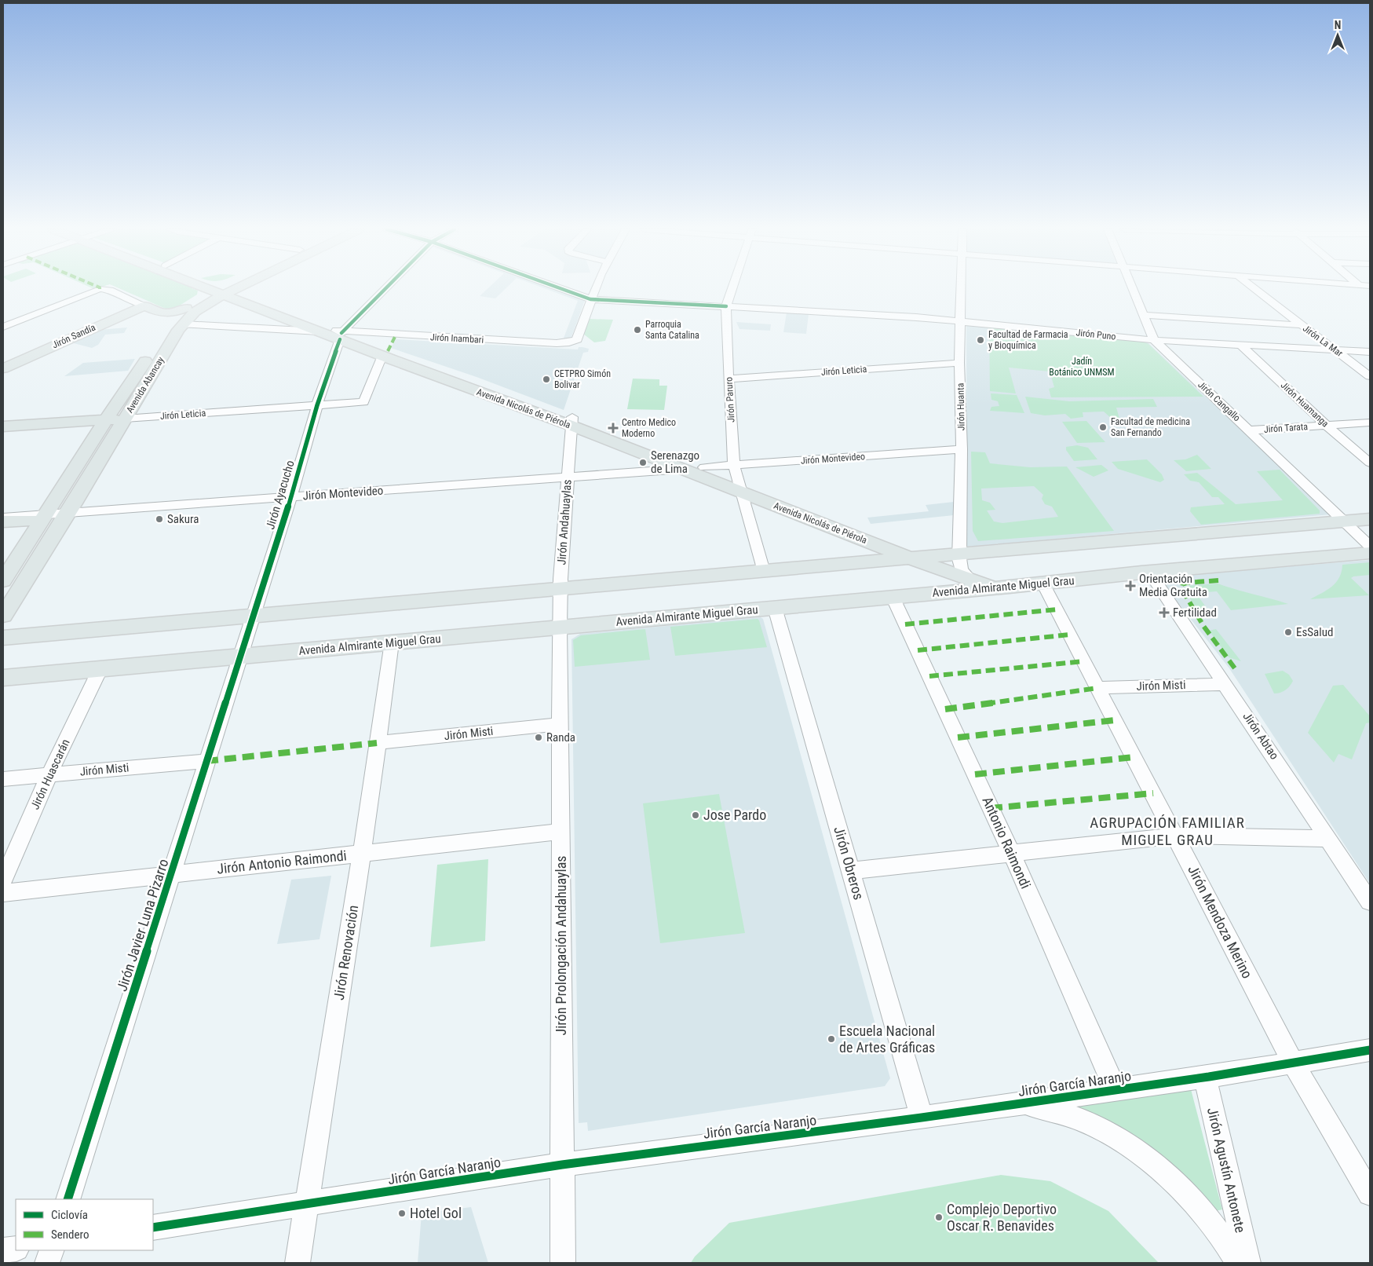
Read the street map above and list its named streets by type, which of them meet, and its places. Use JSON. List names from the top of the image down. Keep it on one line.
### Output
{"streets":{"main road":["Jirón Sandía","Jirón Leticia","Avenida Abancay","Avenida Nicolás de Piérola","Avenida Almirante Miguel Grau"],"street":["Jirón Puno","Jirón Inambari","Jirón La Mar","Jirón Paruro","Jirón Cangallo","Jirón Huamanga","Jirón Huanta","Jirón Tarata","Jirón Montevideo","Jirón Ayacucho","Jirón Andahuaylas","Jirón Misti","Jirón Abtao","Jirón Huascarán","Antonio Raimondi","Jirón Antonio Raimondi","Jirón Obreros","Jirón Mendoza Merino","Jirón Javier Luna Pizarro","Jirón Prolongación Andahuaylas","Jirón Renovación","Jirón García Naranjo","Jirón Agustín Antonete"]},"crossings":[["Jirón Puno","Jirón Inambari"],["Jirón Puno","Jirón La Mar"],["Jirón Puno","Jirón Paruro"],["Jirón Puno","Jirón Cangallo"],["Jirón Puno","Jirón Huamanga"],["Jirón Puno","Jirón Huanta"],["Jirón Inambari","Avenida Nicolás de Piérola"],["Jirón Inambari","Jirón Ayacucho"],["Jirón Leticia","Avenida Abancay"],["Jirón Leticia","Jirón Paruro"],["Jirón Leticia","Jirón Huanta"],["Jirón Leticia","Avenida Nicolás de Piérola"],["Jirón Leticia","Jirón Ayacucho"],["Avenida Abancay","Avenida Nicolás de Piérola"],["Avenida Abancay","Jirón Montevideo"],["Jirón Paruro","Avenida Nicolás de Piérola"],["Jirón Paruro","Jirón Montevideo"],["Jirón Cangallo","Jirón Tarata"],["Jirón Huamanga","Jirón Tarata"],["Jirón Huanta","Avenida Nicolás de Piérola"],["Jirón Huanta","Jirón Montevideo"],["Jirón Huanta","Avenida Almirante Miguel Grau"],["Avenida Nicolás de Piérola","Jirón Montevideo"],["Avenida Nicolás de Piérola","Jirón Ayacucho"],["Avenida Nicolás de Piérola","Jirón Andahuaylas"],["Avenida Nicolás de Piérola","Avenida Almirante Miguel Grau"],["Jirón Montevideo","Jirón Ayacucho"],["Jirón Montevideo","Jirón Andahuaylas"],["Jirón Ayacucho","Avenida Almirante Miguel Grau"],["Jirón Ayacucho","Jirón Javier Luna Pizarro"],["Jirón Andahuaylas","Avenida Almirante Miguel Grau"],["Jirón Andahuaylas","Jirón Prolongación Andahuaylas"],["Avenida Almirante Miguel Grau","Jirón Abtao"],["Avenida Almirante Miguel Grau","Jirón Huascarán"],["Avenida Almirante Miguel Grau","Antonio Raimondi"],["Avenida Almirante Miguel Grau","Jirón Obreros"],["Avenida Almirante Miguel Grau","Jirón Mendoza Merino"],["Avenida Almirante Miguel Grau","Jirón Javier Luna Pizarro"],["Avenida Almirante Miguel Grau","Jirón Prolongación Andahuaylas"],["Avenida Almirante Miguel Grau","Jirón Renovación"],["Jirón Misti","Jirón Abtao"],["Jirón Misti","Jirón Huascarán"],["Jirón Misti","Jirón Mendoza Merino"],["Jirón Misti","Jirón Javier Luna Pizarro"],["Jirón Misti","Jirón Prolongación Andahuaylas"],["Jirón Misti","Jirón Renovación"],["Antonio Raimondi","Jirón García Naranjo"],["Jirón Antonio Raimondi","Jirón Javier Luna Pizarro"],["Jirón Antonio Raimondi","Jirón Prolongación Andahuaylas"],["Jirón Antonio Raimondi","Jirón Renovación"],["Jirón Obreros","Jirón García Naranjo"],["Jirón Mendoza Merino","Jirón García Naranjo"],["Jirón Prolongación Andahuaylas","Jirón García Naranjo"],["Jirón Renovación","Jirón García Naranjo"],["Jirón García Naranjo","Jirón Agustín Antonete"]],"districts":["AGRUPACIÓN FAMILIAR MIGUEL GRAU"],"parks":["Jadín Botánico UNMSM"],"places":{"other":["Parroquia Santa Catalina","Facultad de Farmacia y Bioquímica","CETPRO Simón Bolivar","Facultad de medicina San Fernando","Serenazgo de Lima","Sakura","EsSalud","Randa","Jose Pardo","Escuela Nacional de Artes Gráficas","Hotel Gol","Complejo Deportivo Oscar R. Benavides"],"health":["Centro Medico Moderno","Orientación Media Gratuita","Fertilidad"]},"legend":["Ciclovía","Sendero"],"north":"top"}
